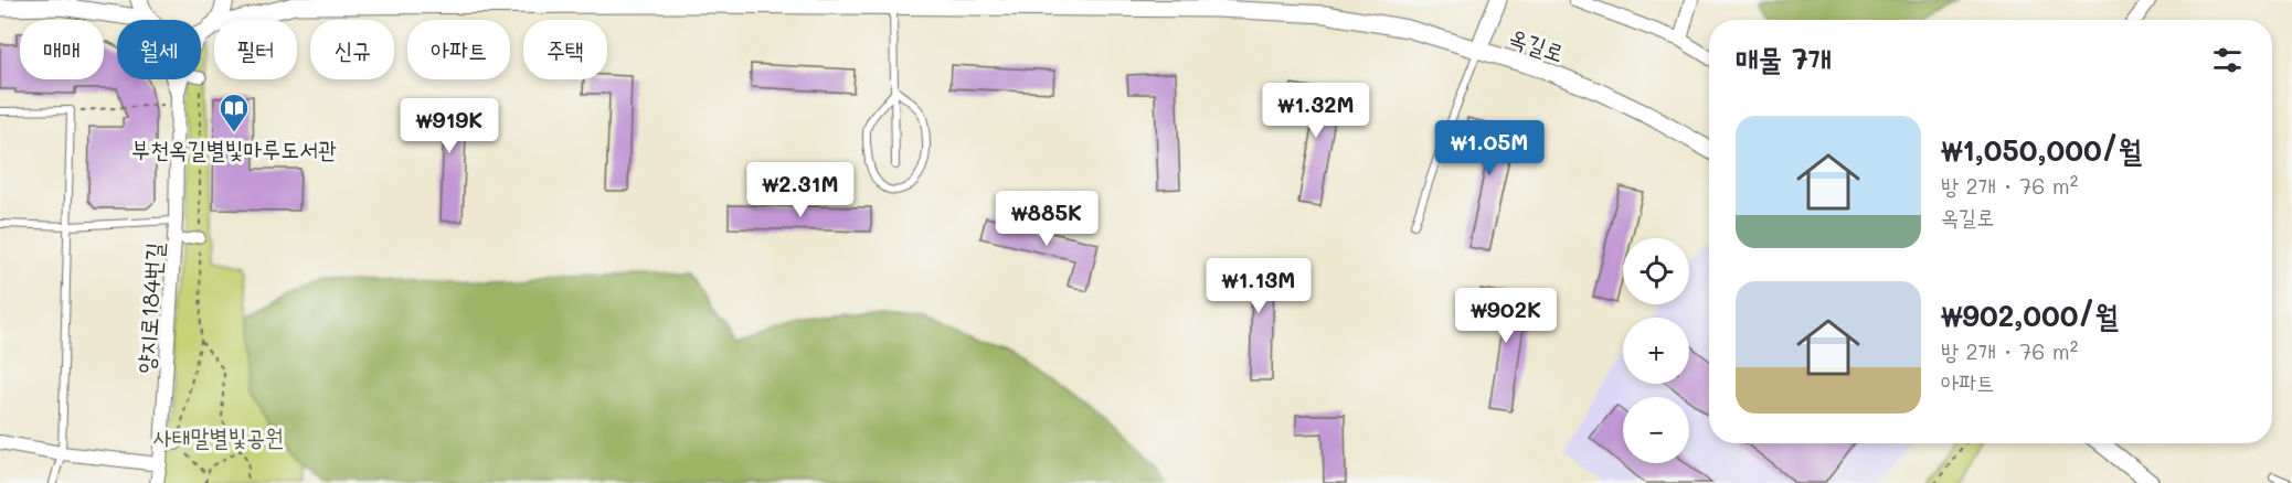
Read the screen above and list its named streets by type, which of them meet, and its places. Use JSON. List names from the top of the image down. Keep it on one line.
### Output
{"streets":{"street":["옥길로","양지로184번길"]},"parks":["사태말별빛공원"],"places":{"library":["부천옥길별빛마루도서관"]},"page":{"chip":["매매","월세","필터","신규","아파트","주택"],"heading":"매물 7개","price":["₩1.32M","₩919K","₩1.05M","₩2.31M","₩885K","₩1.13M","₩902K"],"list":[{"name":"₩1,050,000/월","note":"방 2개 · 76 m² · 옥길로"},{"name":"₩902,000/월","note":"방 2개 · 76 m² · 아파트"}],"map_buttons":["+","−"]}}
